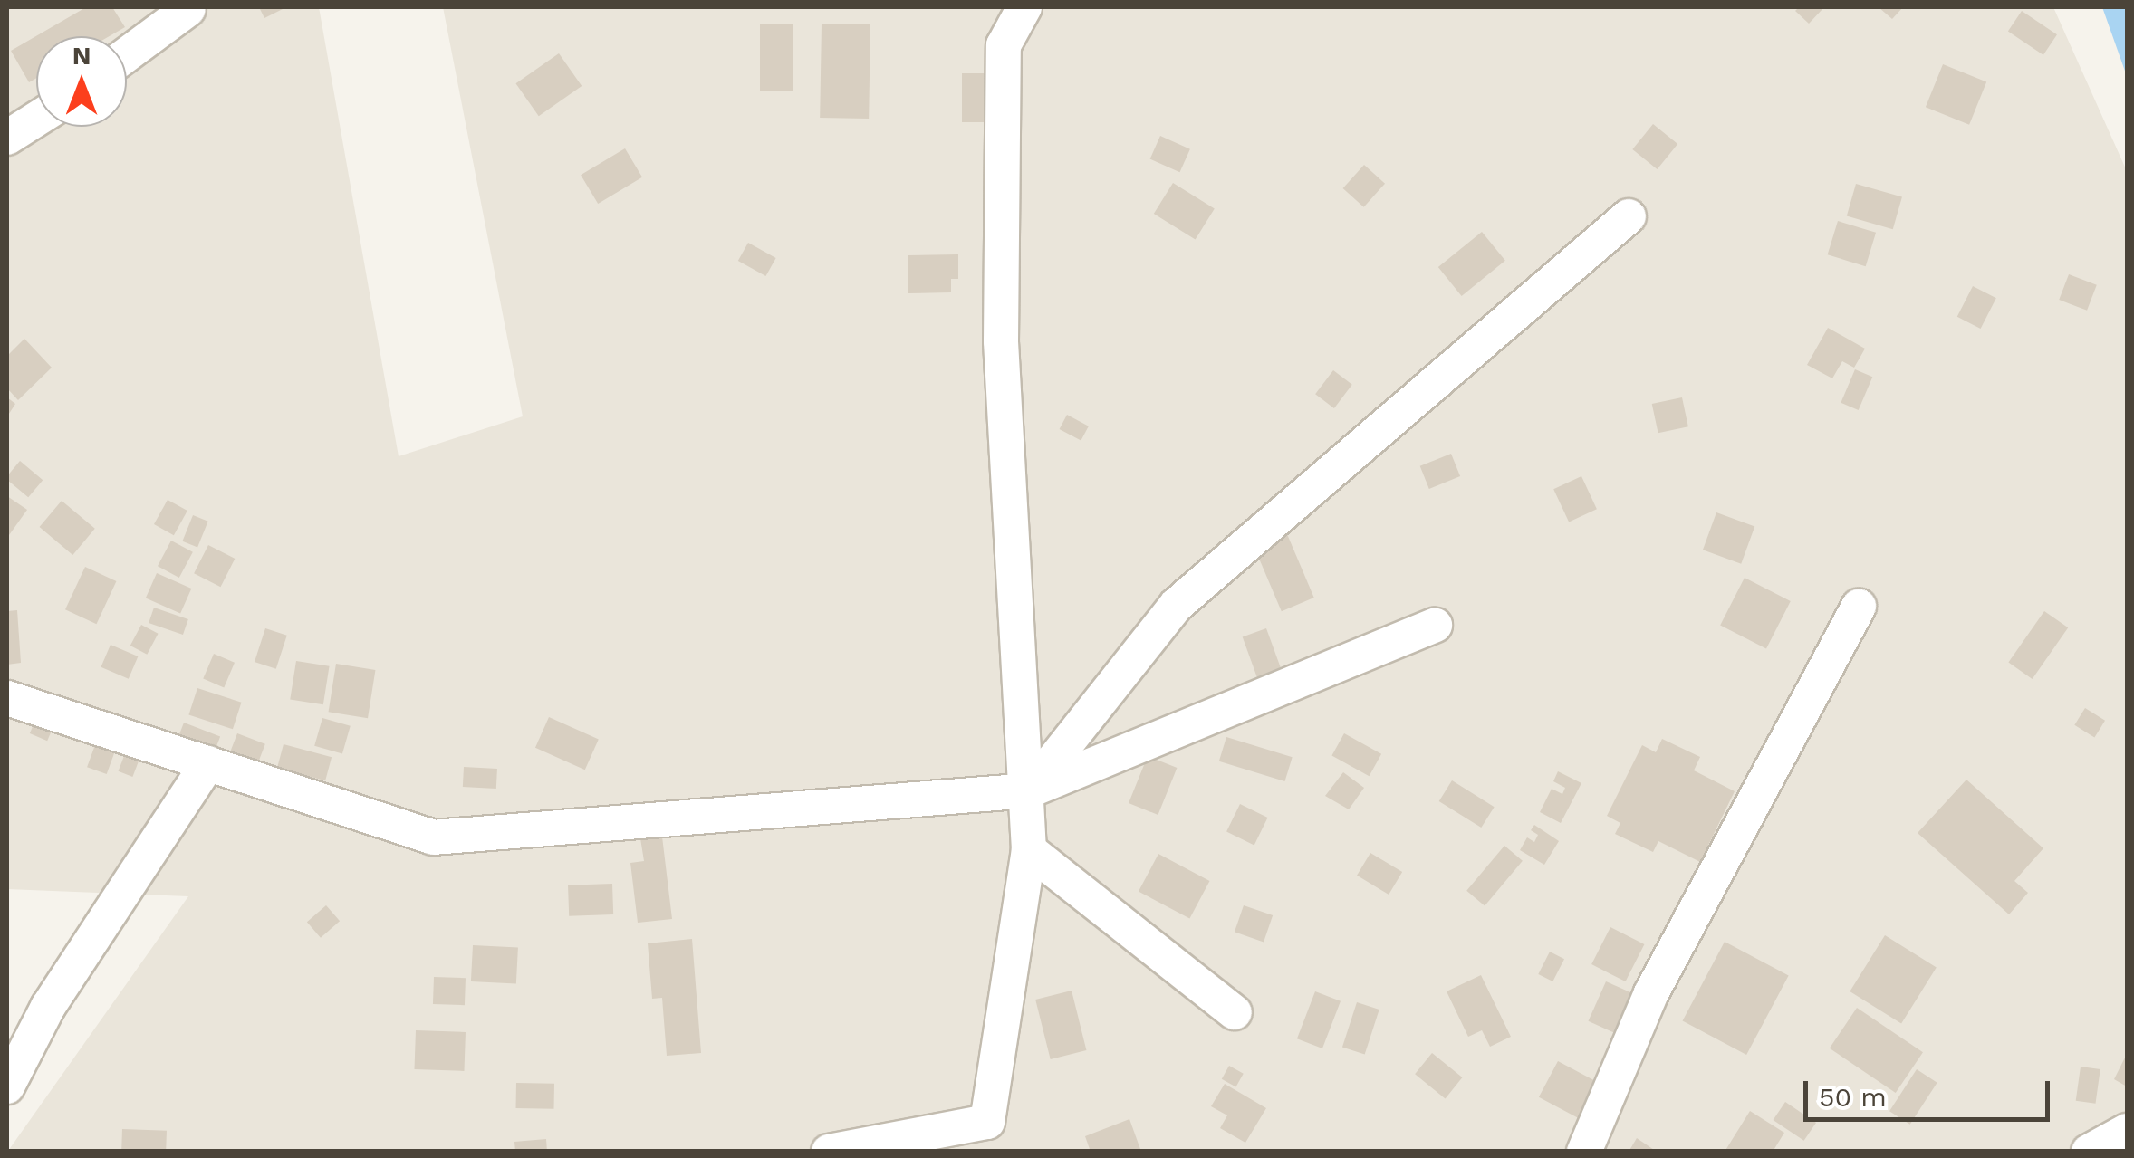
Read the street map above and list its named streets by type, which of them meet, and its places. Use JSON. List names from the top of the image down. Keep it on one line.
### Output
{"scale_bar":"50 m","north":"top"}
